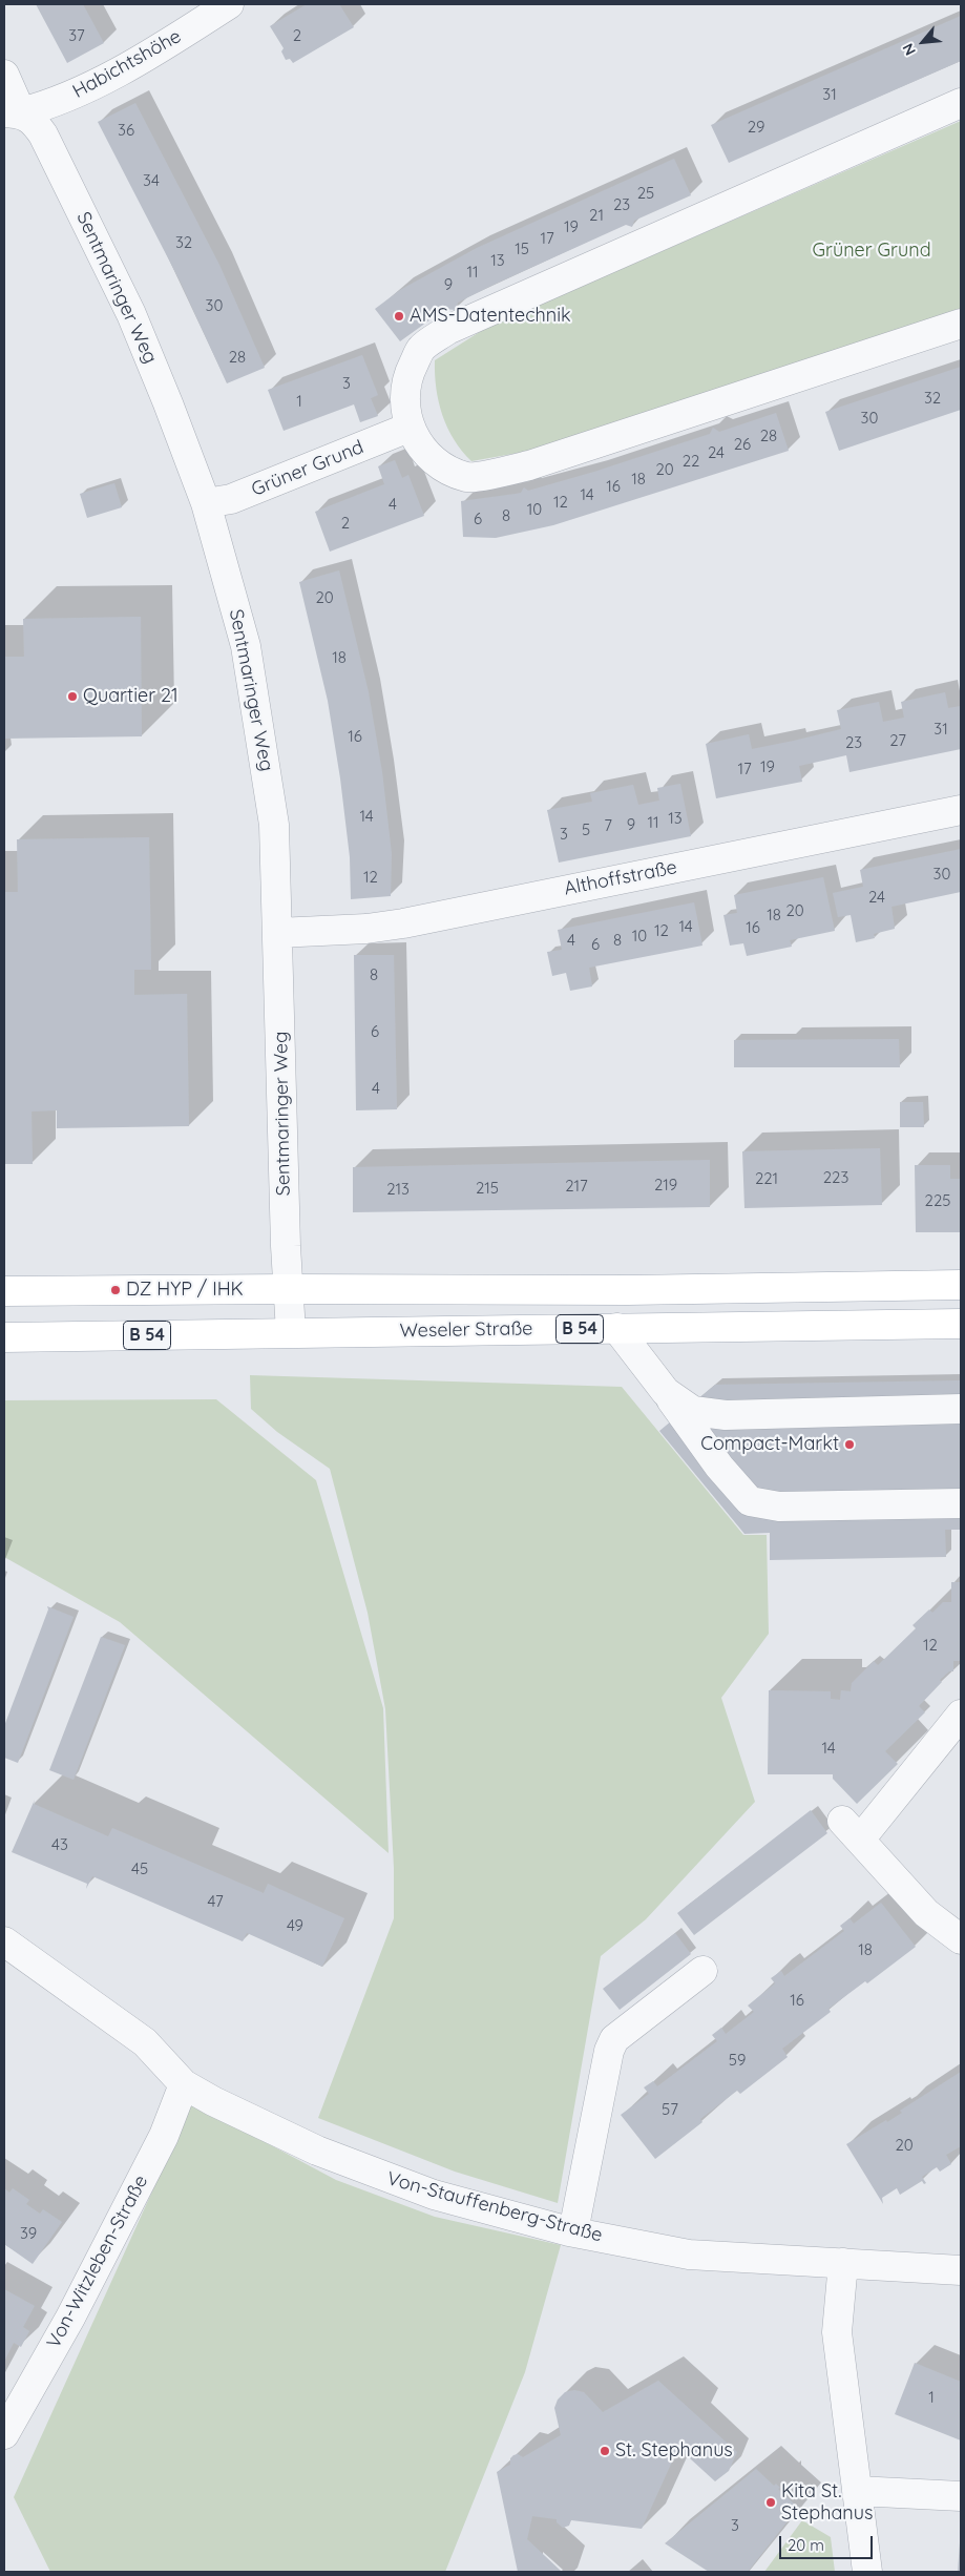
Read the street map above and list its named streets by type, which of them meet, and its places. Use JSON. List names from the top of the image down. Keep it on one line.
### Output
{"streets":{"main road":["B 54","Weseler Straße"],"street":["Habichtshöhe","Sentmaringer Weg","Grüner Grund","Althoffstraße","Von-Stauffenberg-Straße","Von-Witzleben-Straße"]},"crossings":[["Habichtshöhe","Sentmaringer Weg"],["Sentmaringer Weg","Grüner Grund"],["Sentmaringer Weg","Althoffstraße"],["Sentmaringer Weg","Weseler Straße"],["Von-Stauffenberg-Straße","Von-Witzleben-Straße"]],"parks":["Grüner Grund"],"places":["AMS-Datentechnik","Quartier 21","DZ HYP / IHK","Compact-Markt","St. Stephanus","Kita St. Stephanus"],"house_numbers":["37","2","31","29","36","34","25","23","21","19","17","32","15","13","11","9","30","28","3","32","1","30","28","26","24","22","20","18","16","14","12","4","10","8","6","2","20","18","31","16","27","23","19","17","14","13","11","9","7","5","3","30","12","24","20","18","14","16","12","10","4","8","6","8","6","4","223","221","219","217","215","213","225","12","14","43","45","47","49","18","16","59","57","20","39","1","3"],"scale_bar":"20 m","north":"bottom left"}
